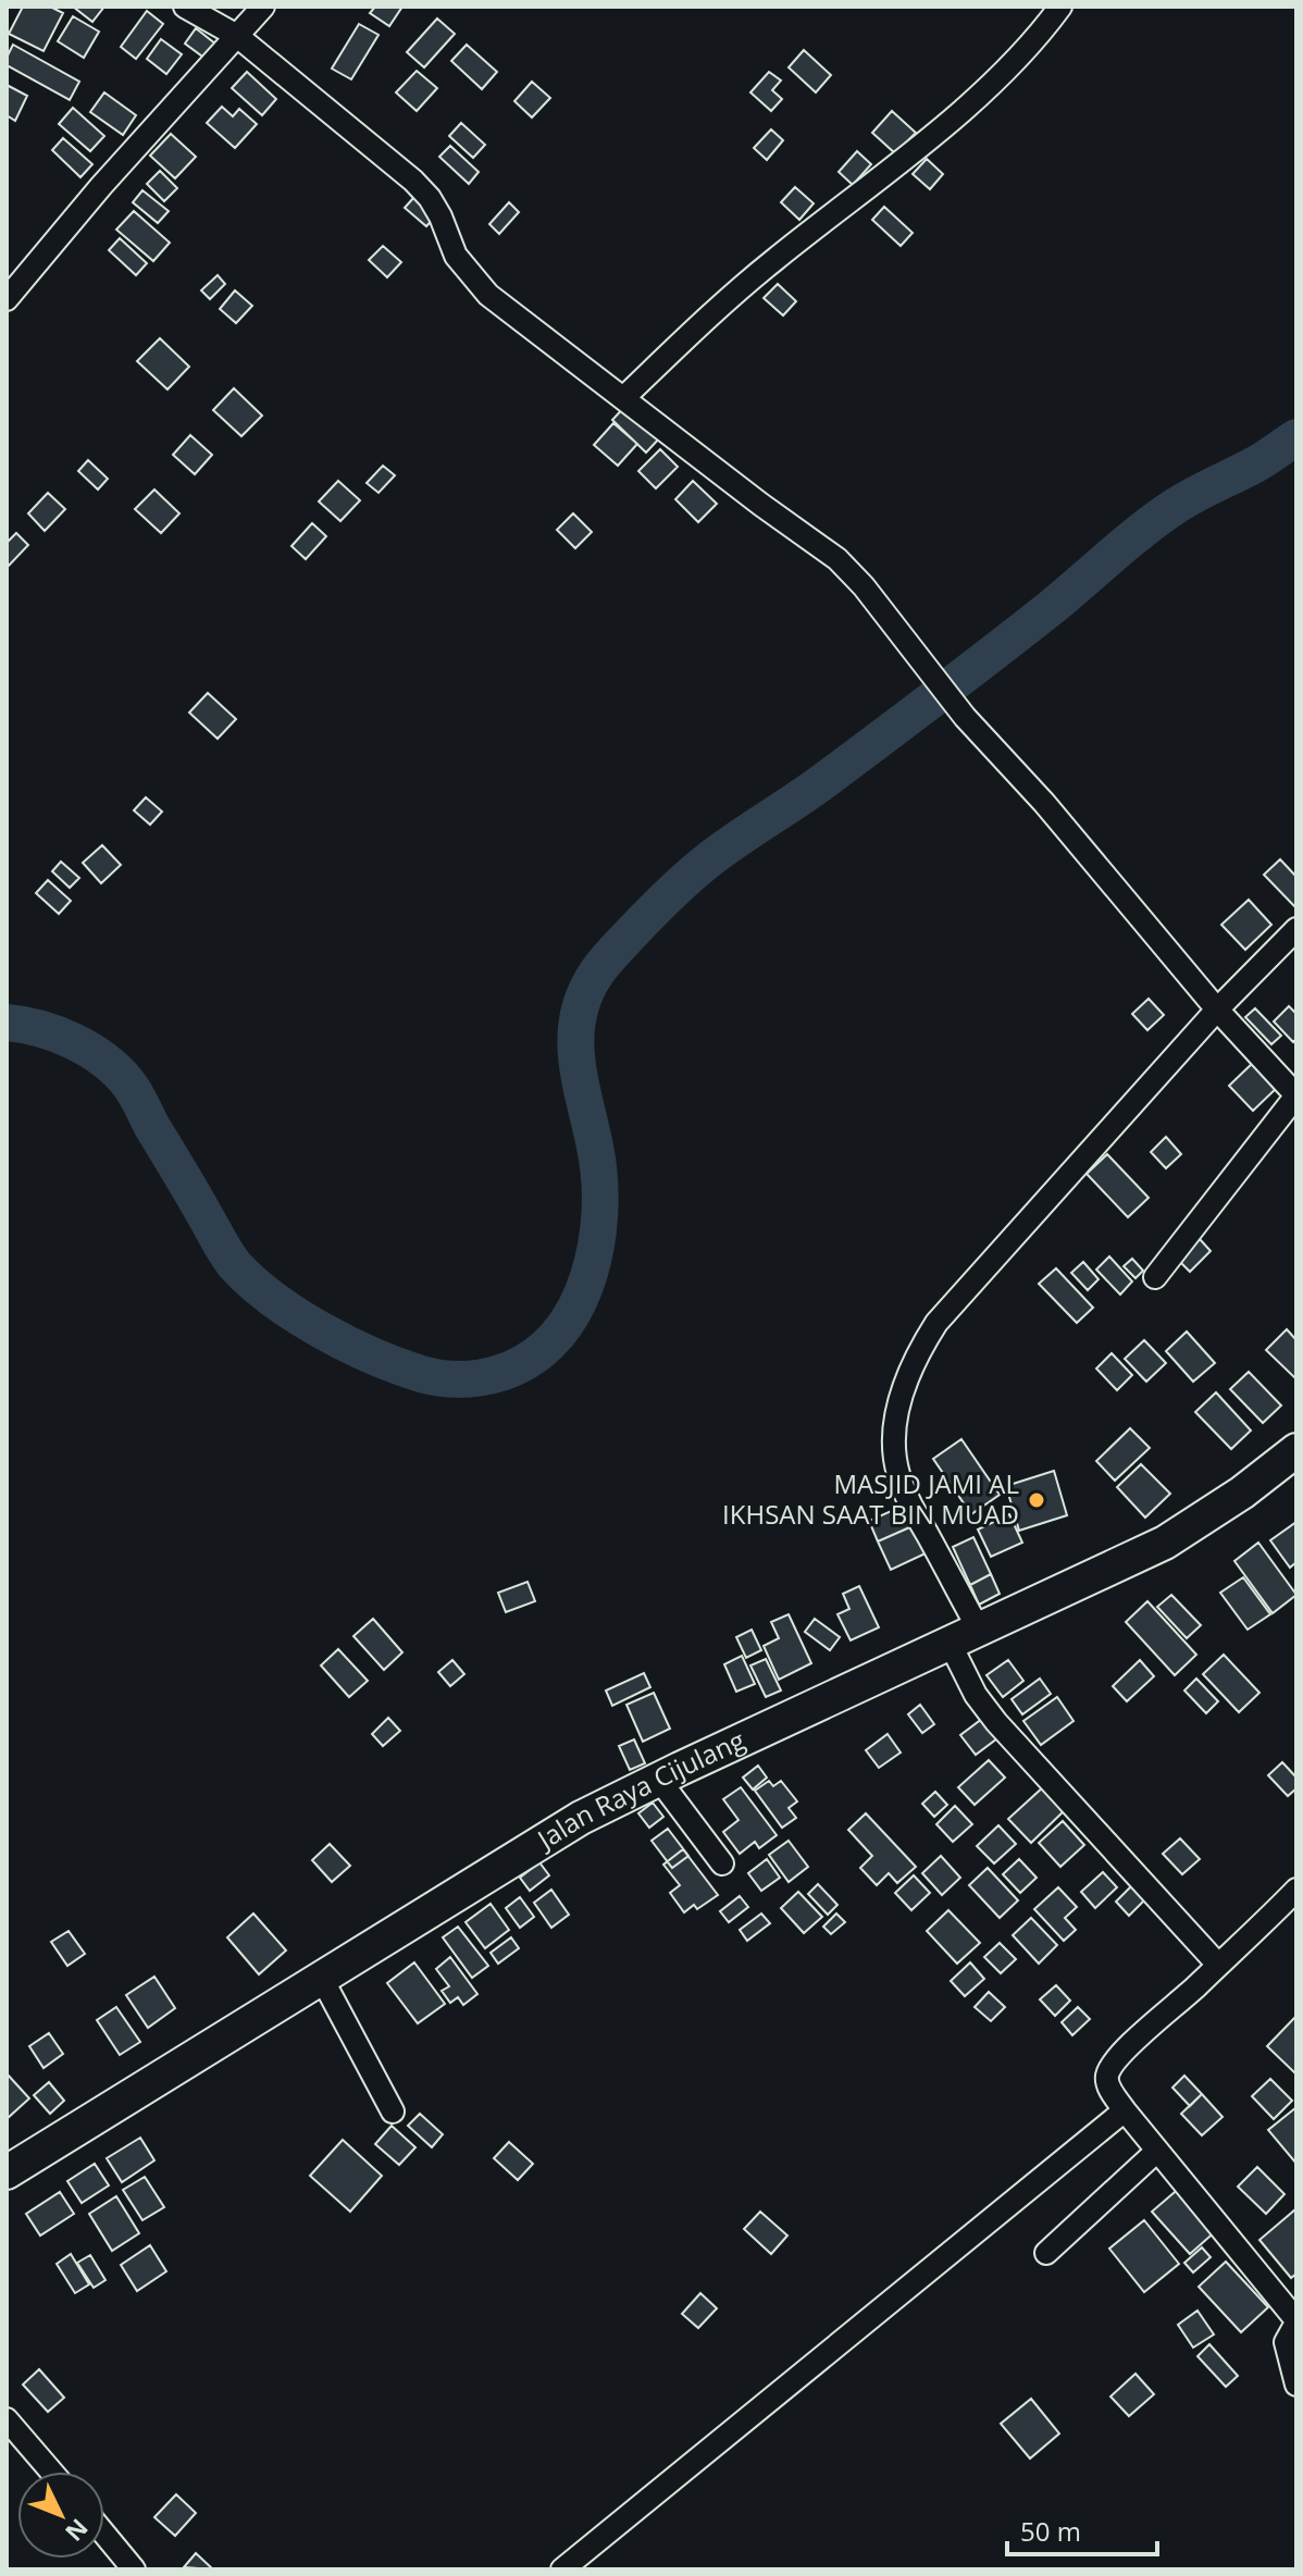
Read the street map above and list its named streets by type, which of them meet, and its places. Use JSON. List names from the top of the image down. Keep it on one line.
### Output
{"streets":{"highway":["Jalan Raya Cijulang"]},"places":["MASJID JAMI AL IKHSAN SAAT BIN MUAD"],"scale_bar":"50 m","north":"bottom right"}
